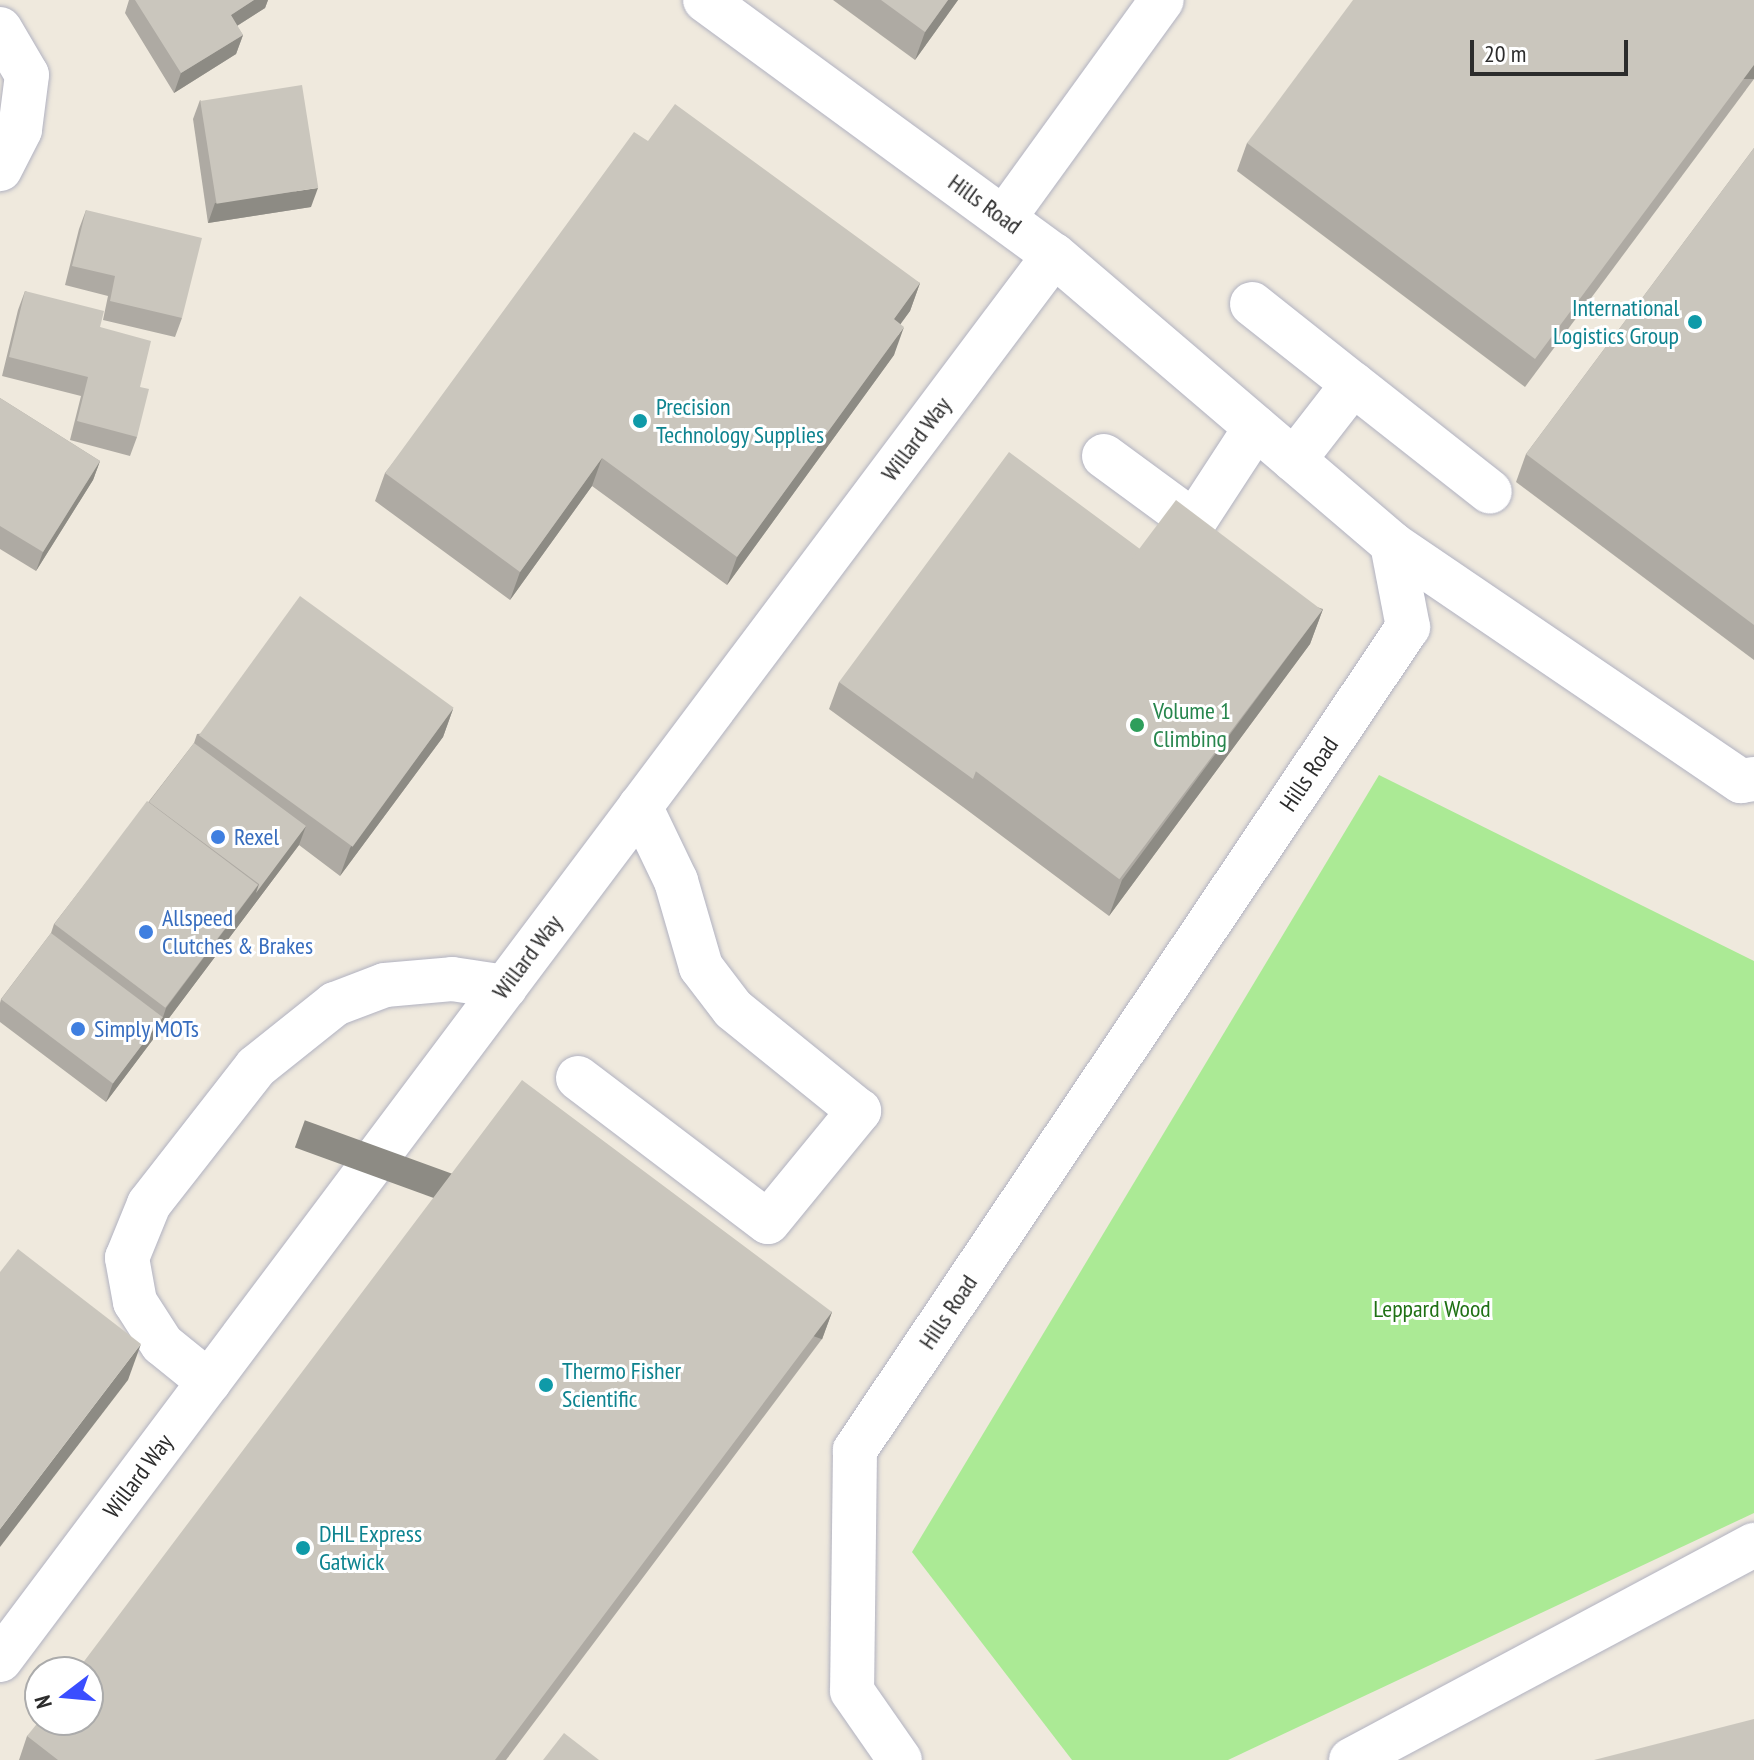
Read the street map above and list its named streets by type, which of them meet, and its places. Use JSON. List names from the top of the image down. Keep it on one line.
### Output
{"streets":{"street":["Hills Road","Willard Way"]},"crossings":[["Hills Road","Willard Way"]],"parks":["Leppard Wood"],"places":["International Logistics Group","Precision Technology Supplies","Volume 1 Climbing","Rexel","Allspeed Clutches & Brakes","Simply MOTs","Thermo Fisher Scientific","DHL Express Gatwick"],"scale_bar":"20 m","north":"left"}
